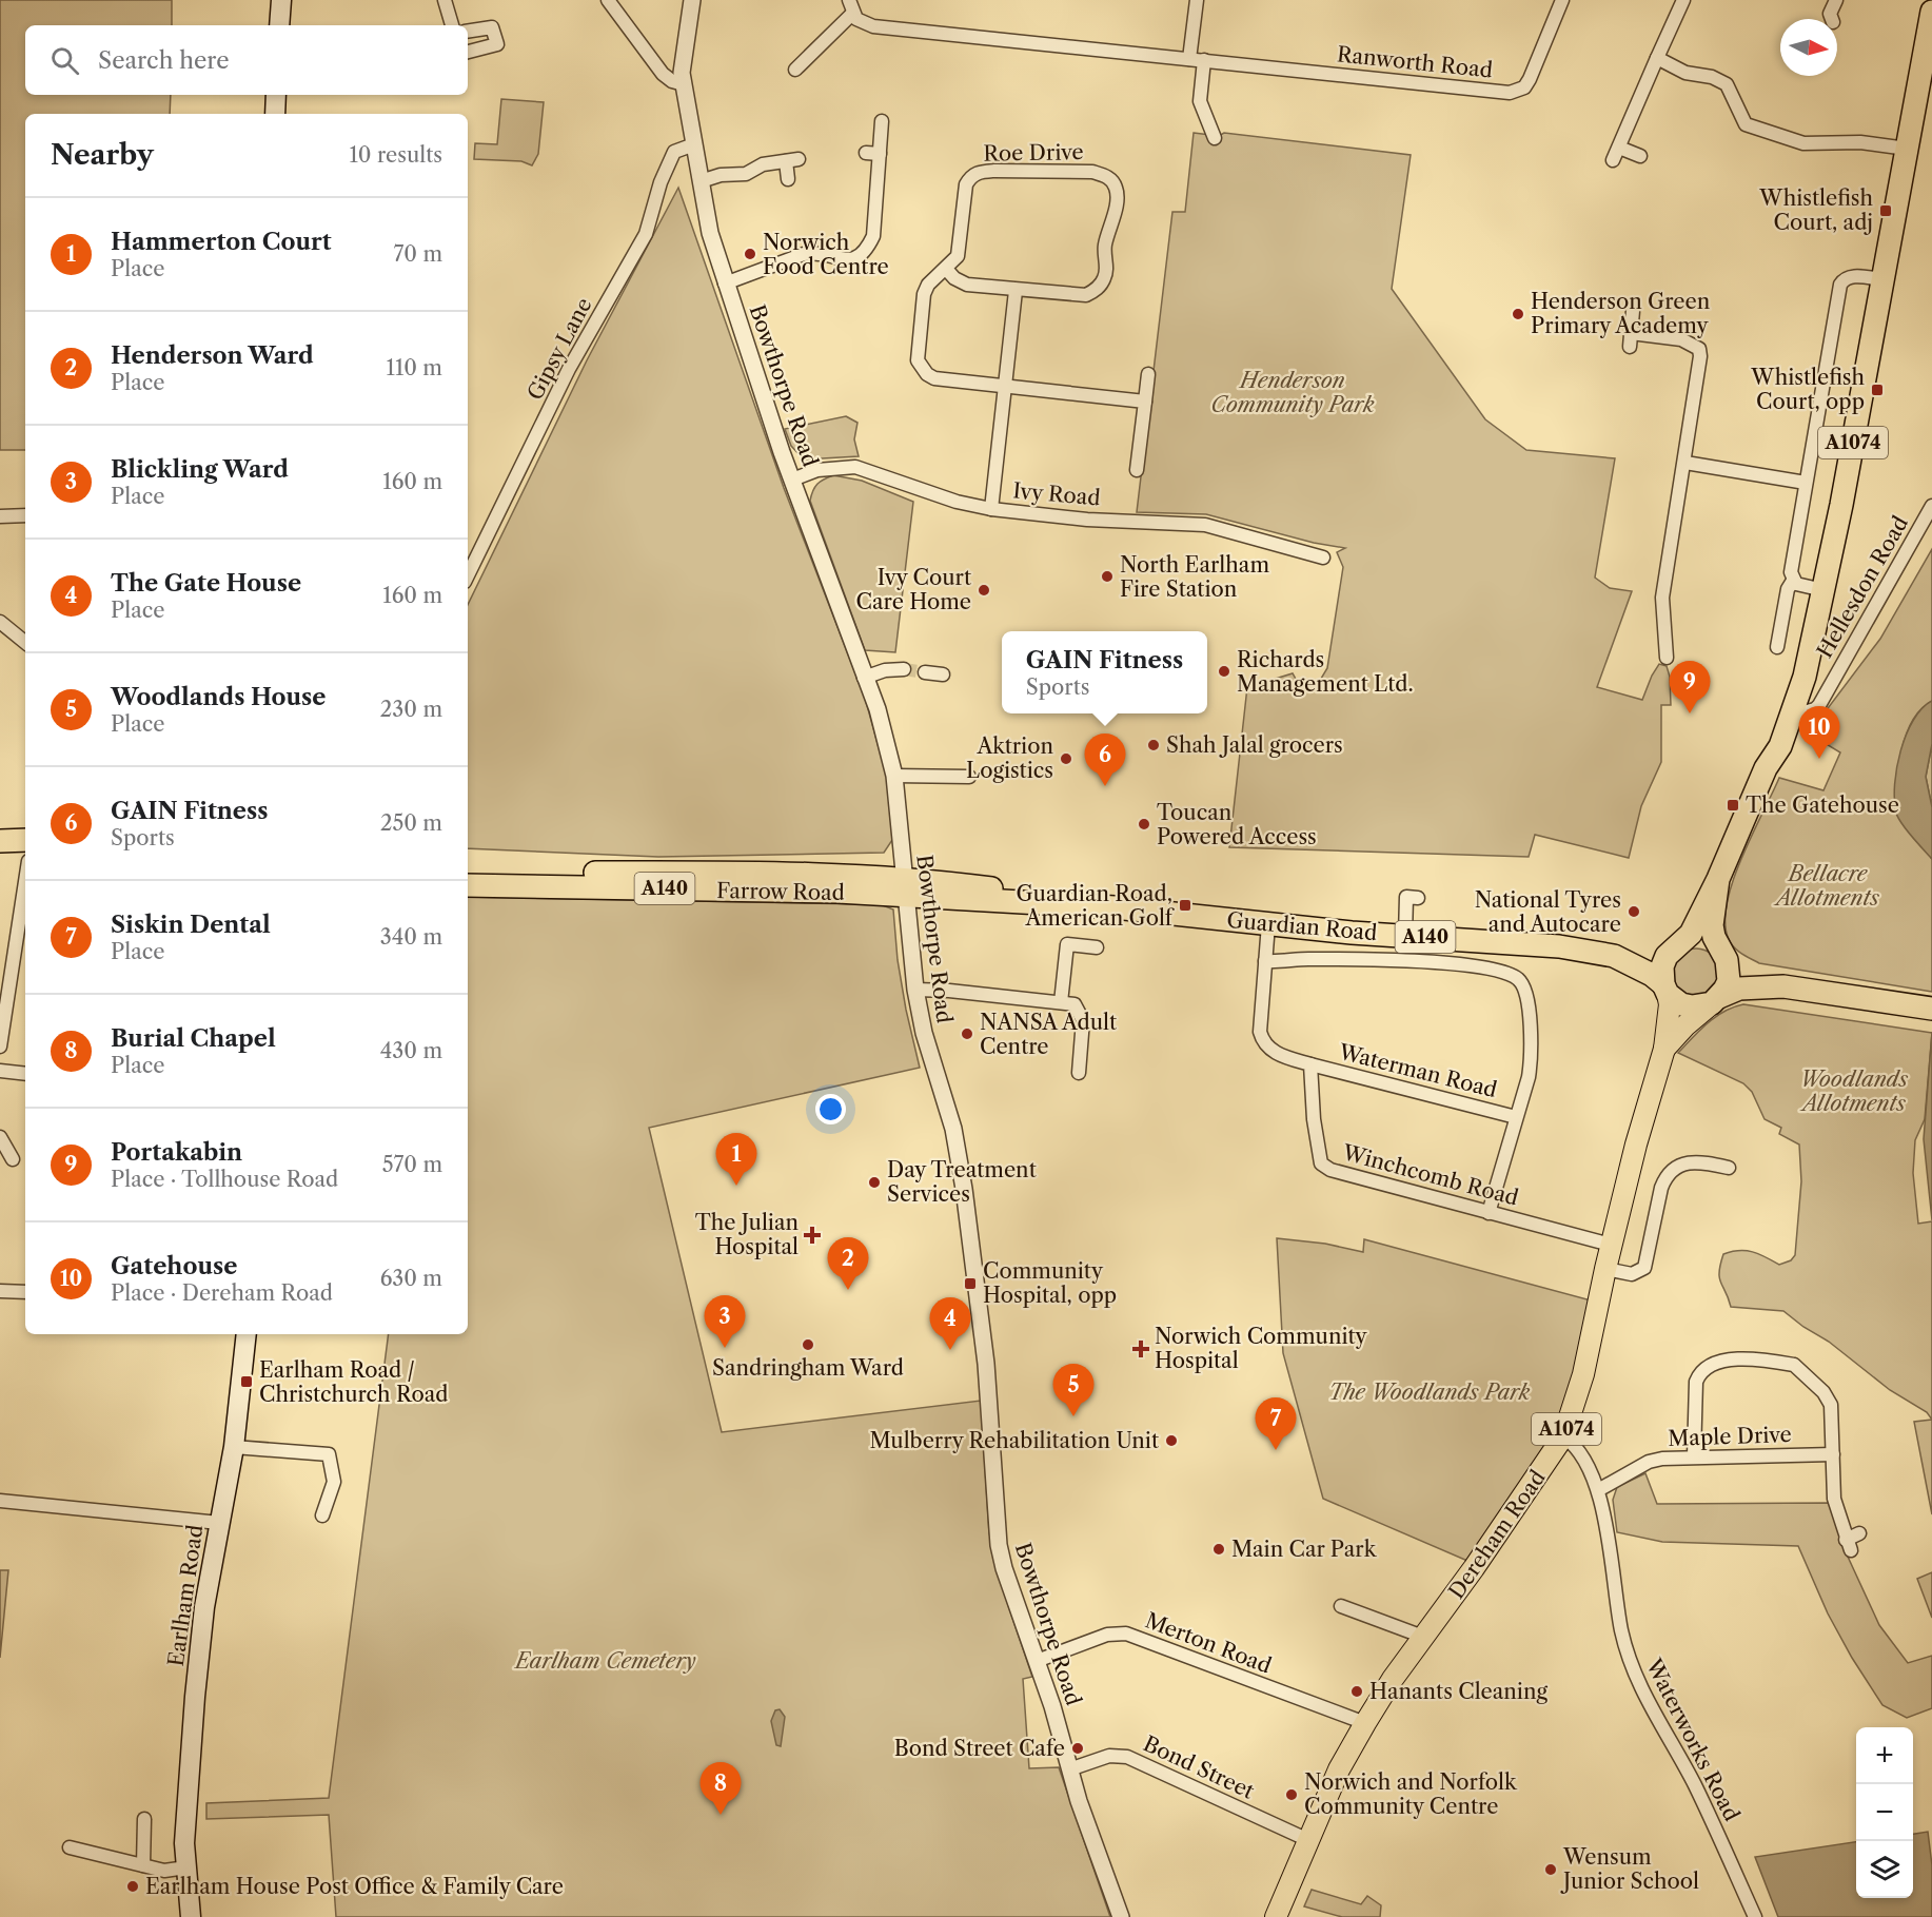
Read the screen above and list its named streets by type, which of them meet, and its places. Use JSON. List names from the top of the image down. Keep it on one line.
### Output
{"streets":{"highway":["A1074","A140","Farrow Road","Guardian Road","Dereham Road"],"main road":["Earlham Road"],"street":["Ranworth Road","Roe Drive","Gipsy Lane","Bowthorpe Road","Ivy Road","Hellesdon Road","Waterman Road","Winchcomb Road","Maple Drive","Merton Road","Waterworks Road","Bond Street"]},"crossings":[["Gipsy Lane","Bowthorpe Road"],["Bowthorpe Road","Ivy Road"],["Bowthorpe Road","Farrow Road"],["Bowthorpe Road","Guardian Road"],["Bowthorpe Road","Merton Road"],["Bowthorpe Road","Bond Street"],["Hellesdon Road","Dereham Road"],["A140","Guardian Road"],["A140","Dereham Road"],["Farrow Road","Guardian Road"],["Guardian Road","Waterman Road"],["Guardian Road","Dereham Road"],["Waterman Road","Winchcomb Road"],["Winchcomb Road","Dereham Road"],["Maple Drive","Waterworks Road"],["Dereham Road","Merton Road"],["Dereham Road","Waterworks Road"],["Dereham Road","Bond Street"]],"parks":["Henderson Community Park","Bellacre Allotments","Woodlands Allotments","The Woodlands Park","Earlham Cemetery"],"places":{"transit":["Whistlefish Court, adj","Whistlefish Court, opp","The Gatehouse","Guardian Road, American Golf","Community Hospital, opp","Earlham Road / Christchurch Road"],"other":["Norwich Food Centre","Henderson Green Primary Academy","North Earlham Fire Station","Ivy Court Care Home","Richards Management Ltd.","Shah Jalal grocers","Aktrion Logistics","Toucan Powered Access","National Tyres and Autocare","NANSA Adult Centre","Day Treatment Services","Sandringham Ward","Mulberry Rehabilitation Unit","Main Car Park","Hanants Cleaning","Bond Street Cafe","Norwich and Norfolk Community Centre","Wensum Junior School","Earlham House Post Office & Family Care"],"health":["The Julian Hospital","Norwich Community Hospital"]},"north":"right","page":{"search":"Search here","heading":["Nearby","10 results"],"list":[{"mark":"1","name":"Hammerton Court","note":"Place","value":"70 m"},{"mark":"2","name":"Henderson Ward","note":"Place","value":"110 m"},{"mark":"3","name":"Blickling Ward","note":"Place","value":"160 m"},{"mark":"4","name":"The Gate House","note":"Place","value":"160 m"},{"mark":"5","name":"Woodlands House","note":"Place","value":"230 m"},{"mark":"6","name":"GAIN Fitness","note":"Sports","value":"250 m"},{"mark":"7","name":"Siskin Dental","note":"Place","value":"340 m"},{"mark":"8","name":"Burial Chapel","note":"Place","value":"430 m"},{"mark":"9","name":"Portakabin","note":"Place · Tollhouse Road","value":"570 m"},{"mark":"10","name":"Gatehouse","note":"Place · Dereham Road","value":"630 m"}],"popup":["GAIN Fitness","Sports"],"pins":["9","10","6","1","2","3","4","5","7","8"],"map_buttons":["+","−"]}}
